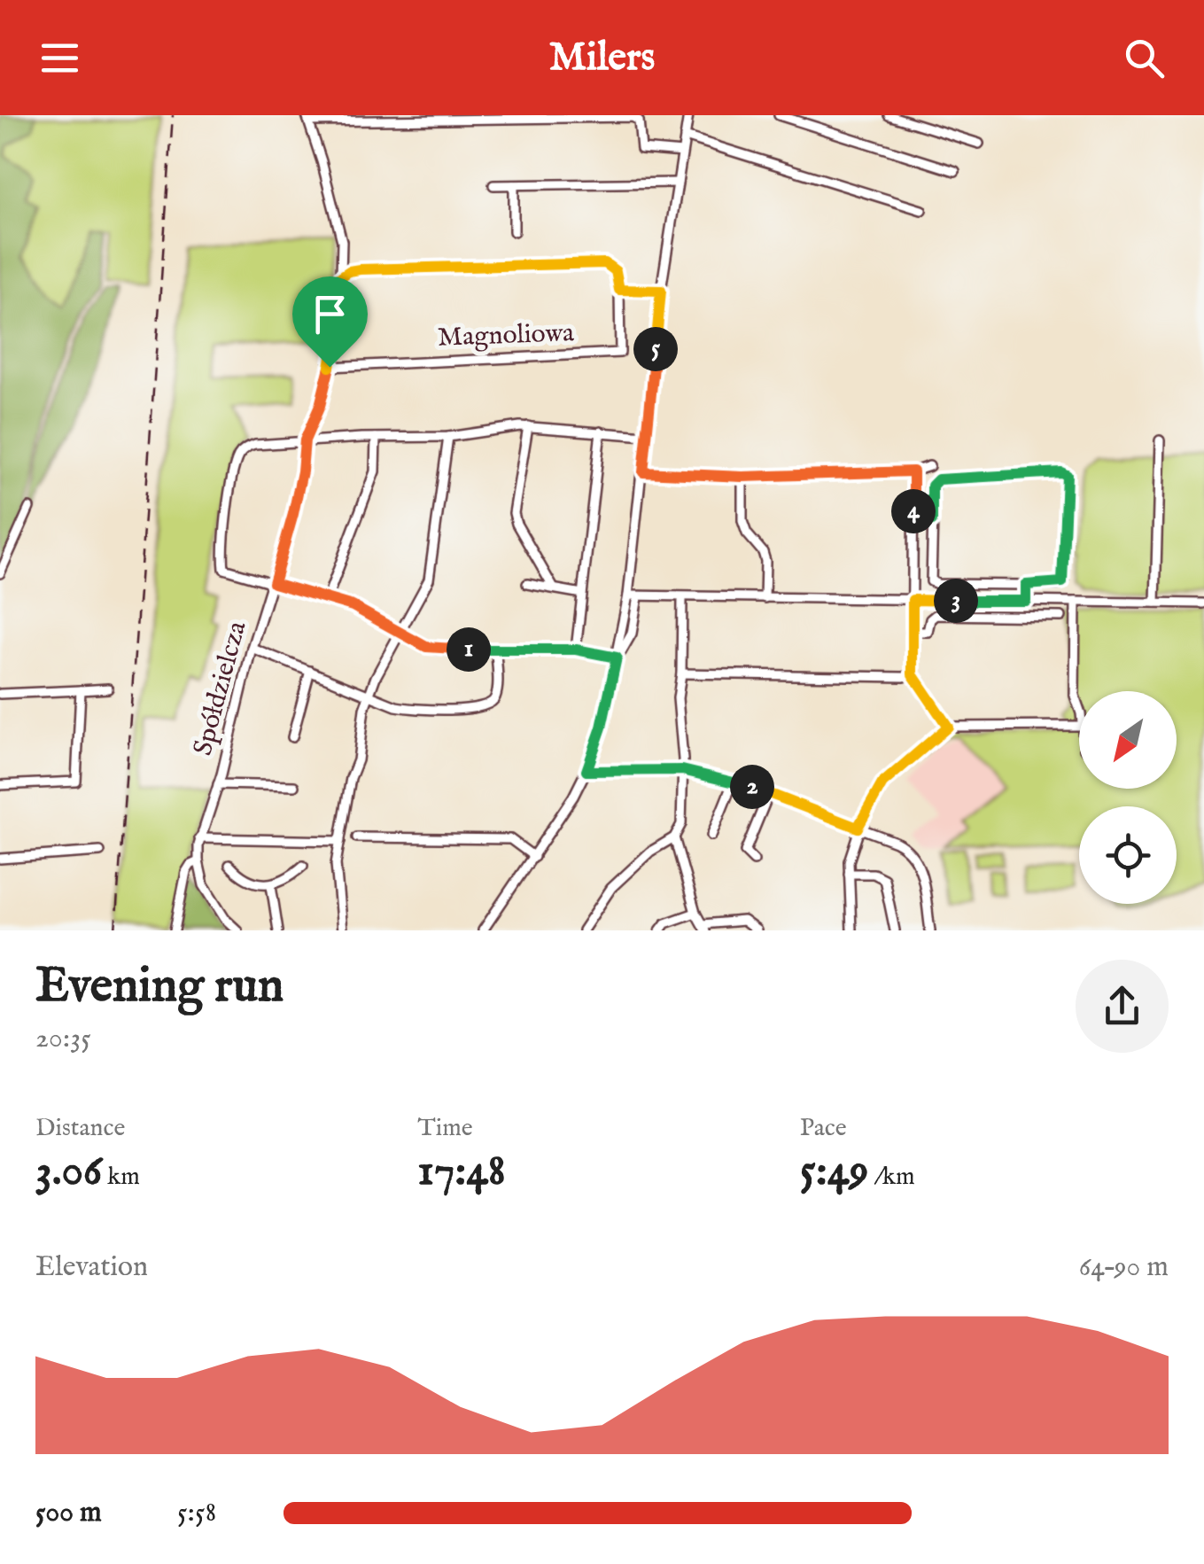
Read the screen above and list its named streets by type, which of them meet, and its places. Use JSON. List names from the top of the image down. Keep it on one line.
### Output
{"streets":{"street":["Magnoliowa","Spółdzielcza"]},"crossings":[["Magnoliowa","Spółdzielcza"]],"north":"bottom left","page":{"header":"Milers","pins":["5","4","3","1","2"],"heading":["Evening run","20:35"],"stats":[["Distance","3.06 km"],["Time","17:48"],["Pace","5:49 /km"]],"chart":["Elevation","64–90 m"],"list":[{"name":"500 m","note":"5:58"}]}}
